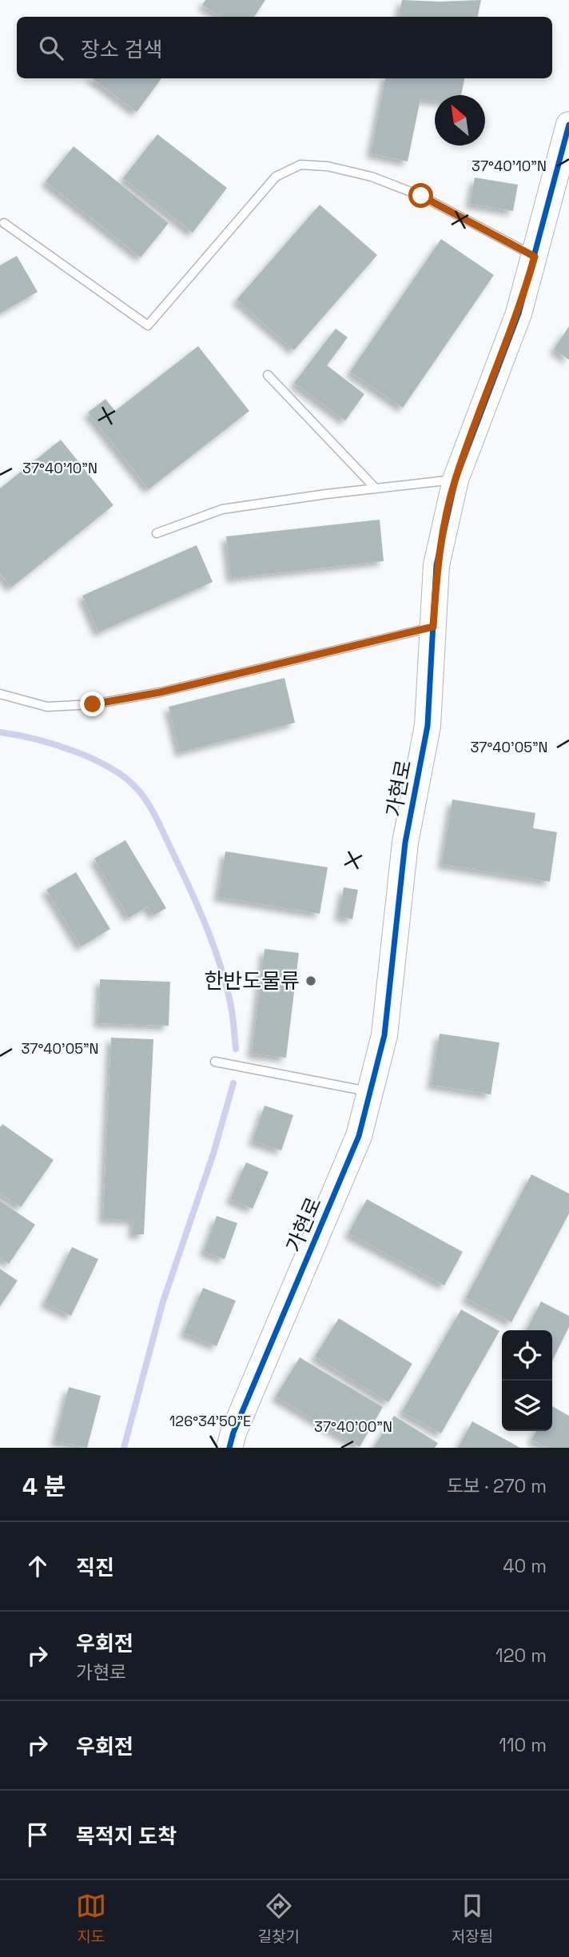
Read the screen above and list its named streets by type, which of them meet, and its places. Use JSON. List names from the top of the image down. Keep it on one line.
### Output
{"streets":{"street":["가현로"]},"places":["한반도물류"],"north":"top left","page":{"search":"장소 검색","heading":["4 분","도보 · 270 m"],"list":[["직진","40 m"],["우회전","가현로","120 m"],["우회전","110 m"],"목적지 도착"],"nav":["지도","길찾기","저장됨"]},"coordinates":["37°40'10\"N","37°40'05\"N","126°34'50\"E","37°40'00\"N"]}
